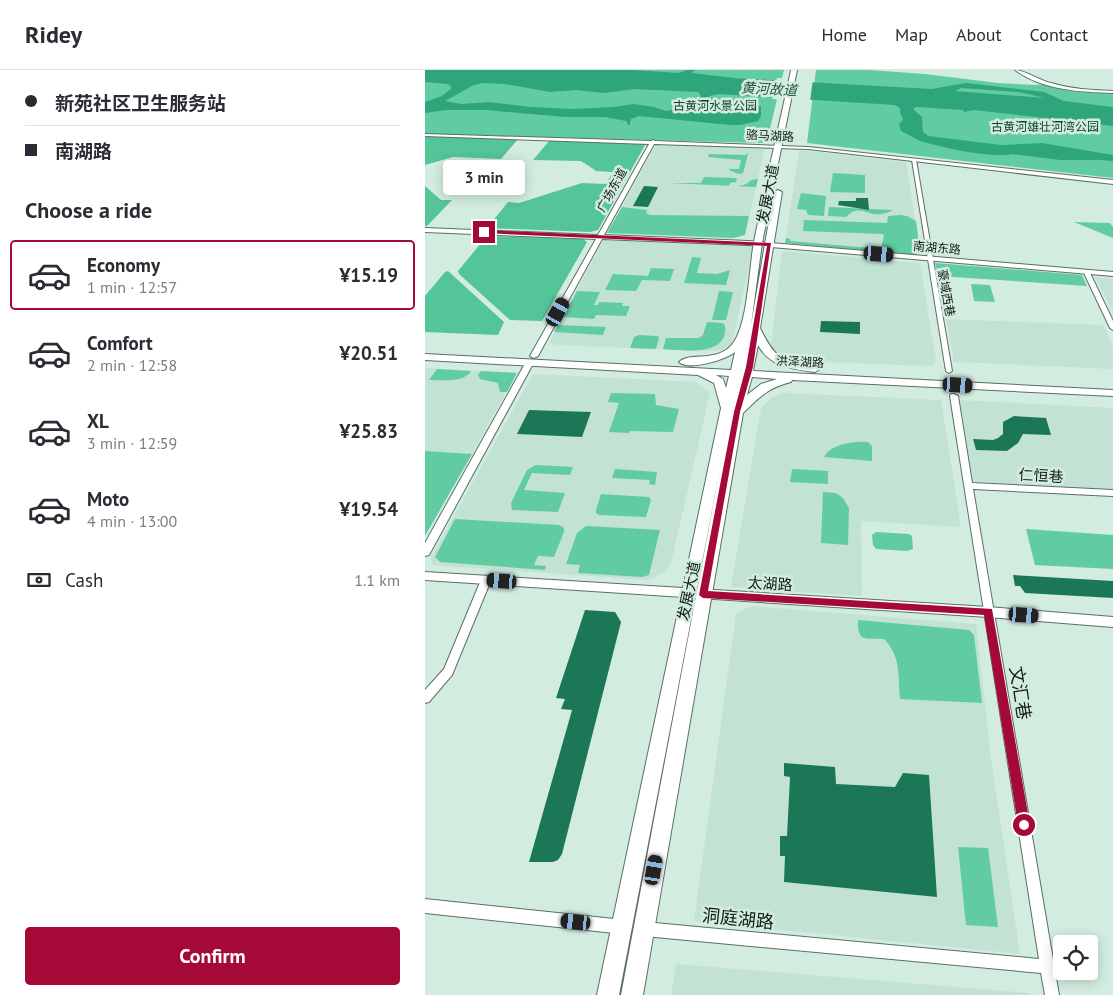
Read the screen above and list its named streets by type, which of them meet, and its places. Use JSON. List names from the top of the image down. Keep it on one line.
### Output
{"streets":{"main road":["发展大道","洪泽湖路"],"street":["骆马湖路","广场东道","南湖东路","豪域西巷","仁恒巷","太湖路","文汇巷","洞庭湖路"]},"crossings":[["骆马湖路","广场东道"],["骆马湖路","发展大道"],["骆马湖路","豪域西巷"],["广场东道","南湖东路"],["广场东道","洪泽湖路"],["发展大道","南湖东路"],["发展大道","洪泽湖路"],["发展大道","太湖路"],["发展大道","洞庭湖路"],["南湖东路","豪域西巷"],["仁恒巷","文汇巷"],["太湖路","文汇巷"],["文汇巷","洞庭湖路"]],"water":["黄河故道"],"parks":["古黄河水景公园","古黄河雄壮河湾公园"],"page":{"header":"Ridey","nav":["Home","Map","About","Contact"],"banner":["新苑社区卫生服务站","南湖路"],"bubble":"3 min","heading":"Choose a ride","list":[{"name":"Economy","note":"1 min · 12:57","value":"¥15.19"},{"name":"Comfort","note":"2 min · 12:58","value":"¥20.51"},{"name":"XL","note":"3 min · 12:59","value":"¥25.83"},{"name":"Moto","note":"4 min · 13:00","value":"¥19.54"}],"pay":["Cash","1.1 km"],"buttons":"Confirm"}}
